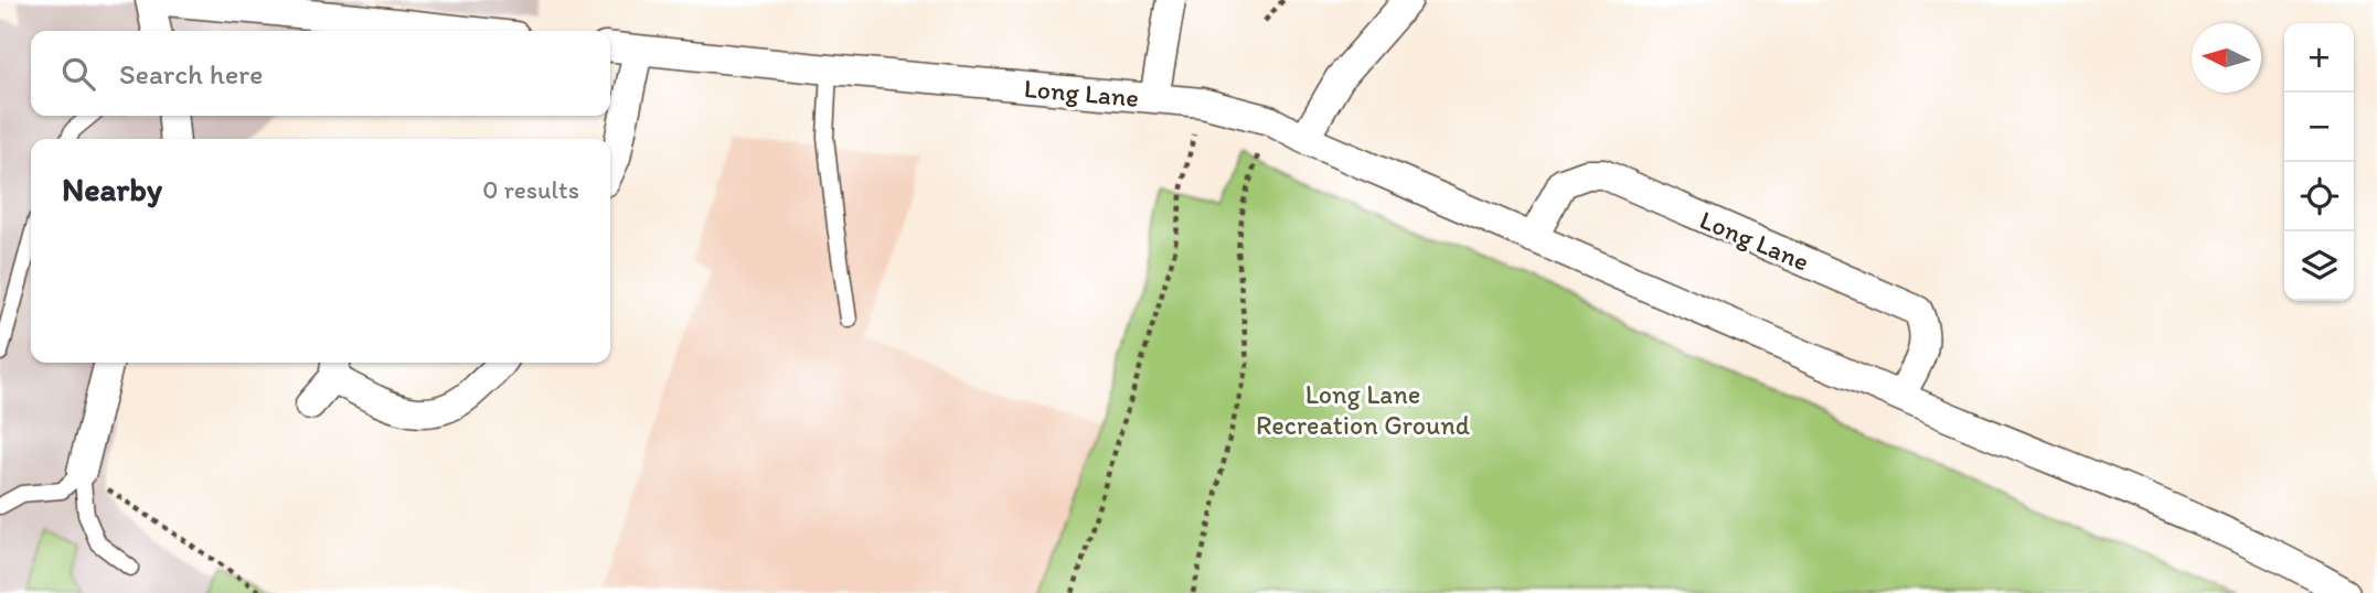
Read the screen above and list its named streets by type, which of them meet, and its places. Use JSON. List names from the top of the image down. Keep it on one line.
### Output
{"streets":{"street":["Long Lane"]},"parks":["Long Lane Recreation Ground"],"north":"left","page":{"map_buttons":["+","−"],"search":"Search here","heading":["Nearby","0 results"]}}
